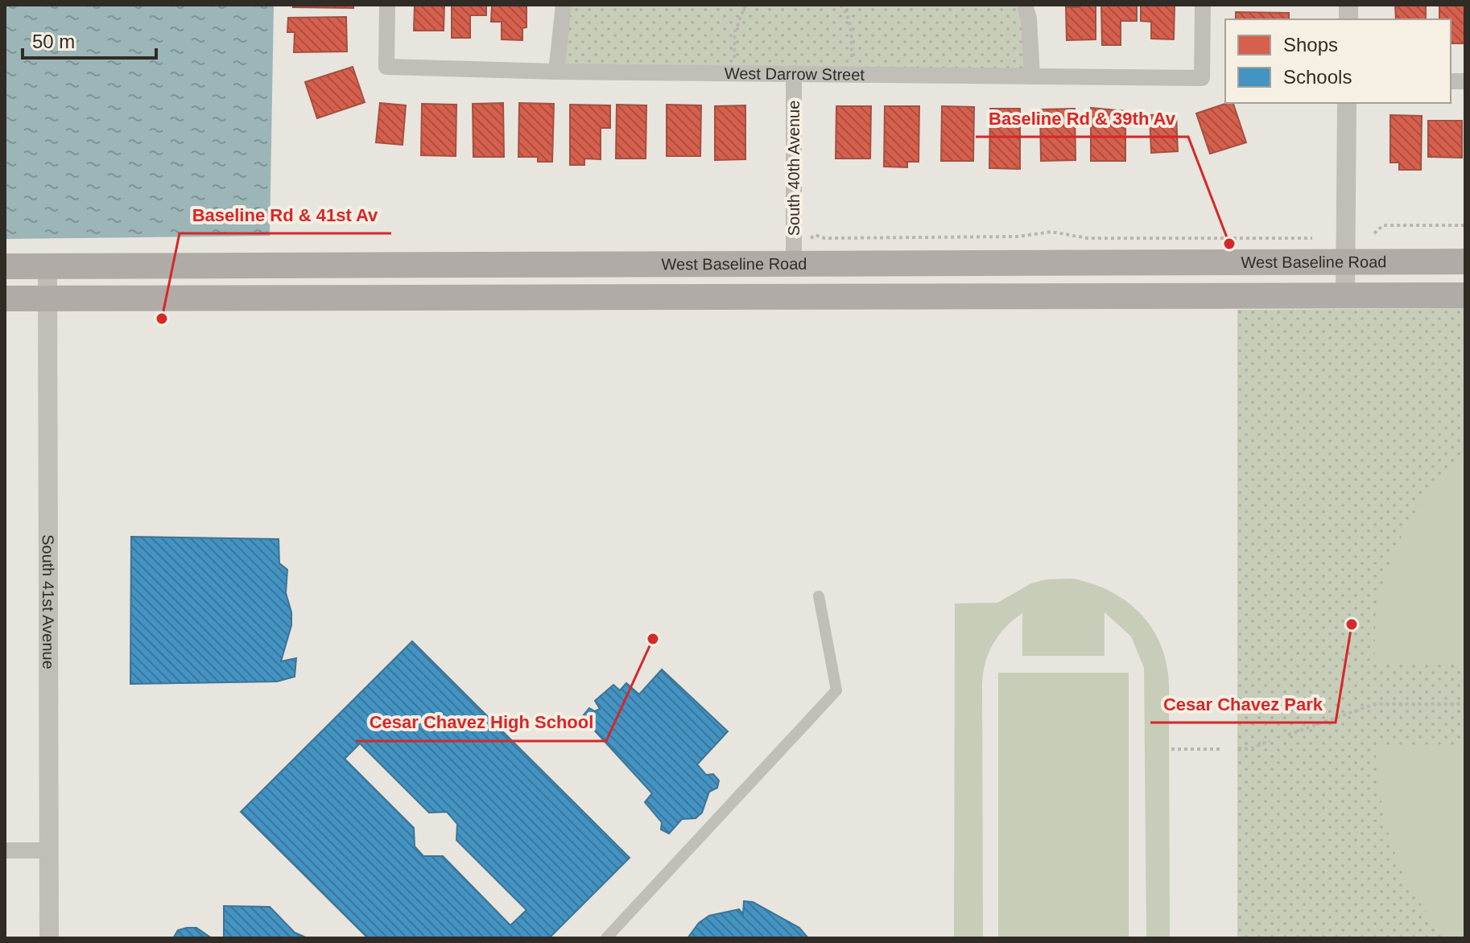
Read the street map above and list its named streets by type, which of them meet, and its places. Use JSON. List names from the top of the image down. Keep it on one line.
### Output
{"streets":{"main road":["West Baseline Road"],"street":["West Darrow Street","South 40th Avenue","South 41st Avenue"]},"crossings":[["West Darrow Street","South 40th Avenue"],["South 40th Avenue","West Baseline Road"],["West Baseline Road","South 41st Avenue"]],"places":["Baseline Rd & 39th Av","Baseline Rd & 41st Av","Cesar Chavez Park","Cesar Chavez High School"],"legend":["Shops","Schools"],"scale_bar":"50 m"}
